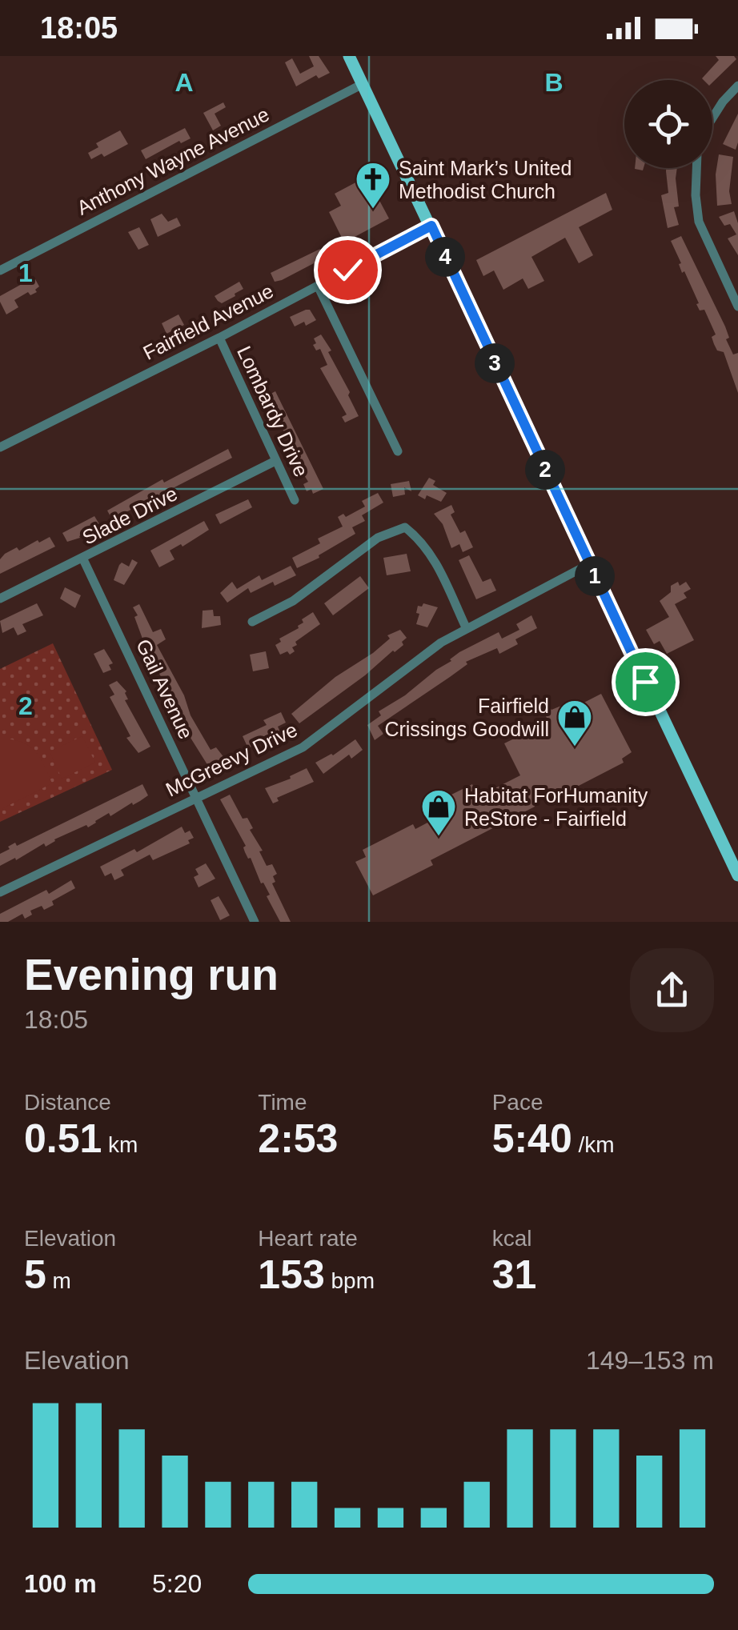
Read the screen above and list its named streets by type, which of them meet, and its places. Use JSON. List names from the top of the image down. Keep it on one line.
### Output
{"streets":{"street":["Anthony Wayne Avenue","Fairfield Avenue","Lombardy Drive","Slade Drive","Gail Avenue","McGreevy Drive"]},"crossings":[["Fairfield Avenue","Lombardy Drive"],["Lombardy Drive","Slade Drive"],["Slade Drive","Gail Avenue"],["Gail Avenue","McGreevy Drive"]],"places":{"church":["Saint Mark’s United Methodist Church"],"shop":["Fairfield Crissings Goodwill","Habitat ForHumanity ReStore - Fairfield"]},"page":{"status":"18:05","pins":["4","3","2","1"],"heading":["Evening run","18:05"],"stats":[["Distance","0.51 km"],["Time","2:53"],["Pace","5:40 /km"],["Elevation","5 m"],["Heart rate","153 bpm"],["kcal","31"]],"chart":["Elevation","149–153 m"],"list":[{"name":"100 m","note":"5:20"}]},"grid":{"columns":["A","B"],"rows":["1","2"]}}
